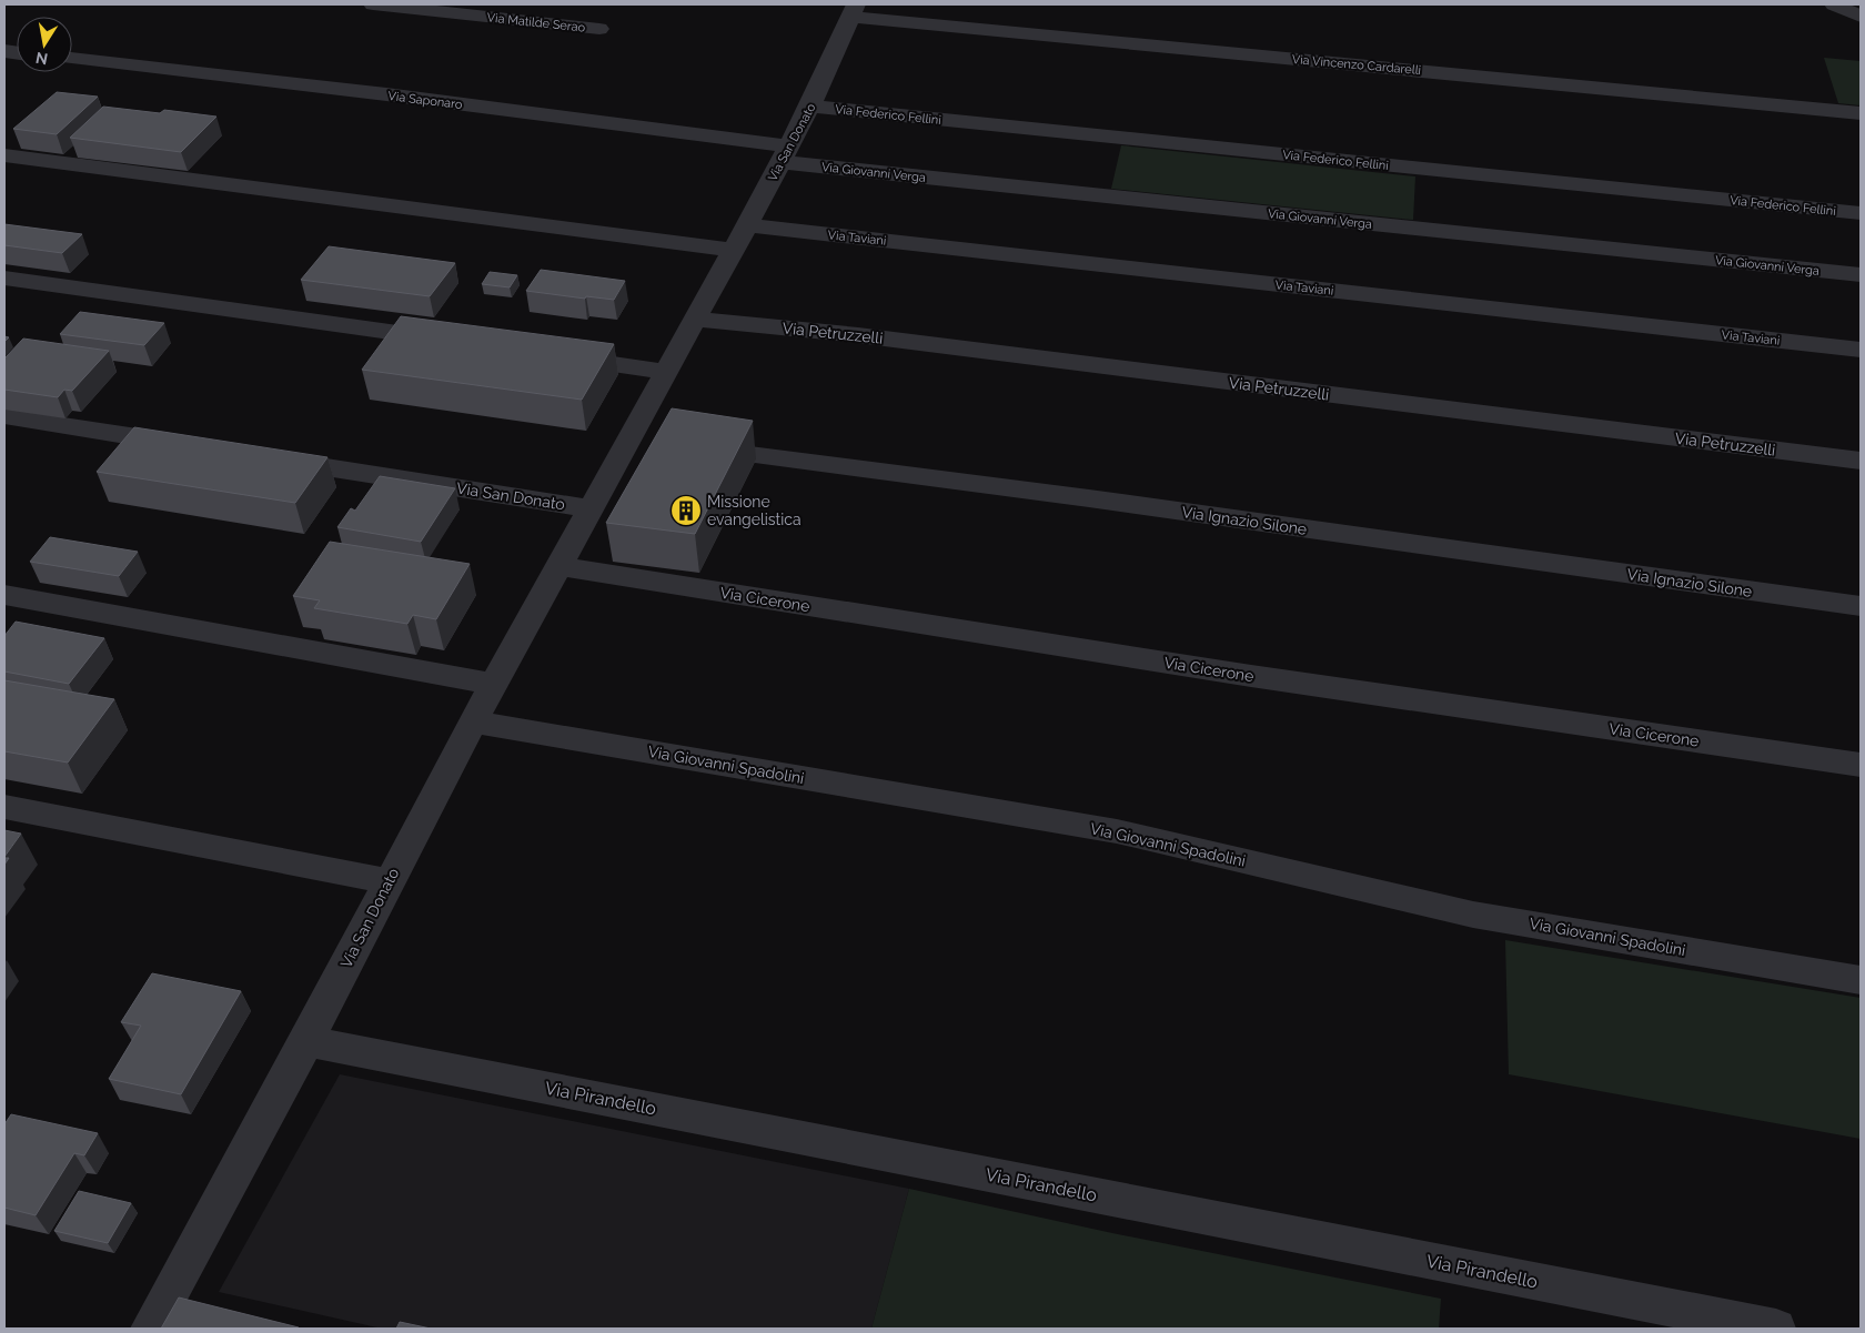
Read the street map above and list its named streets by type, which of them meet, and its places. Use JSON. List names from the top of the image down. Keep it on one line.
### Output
{"streets":{"street":["Via Matilde Serao","Via Vincenzo Cardarelli","Via Saponaro","Via Federico Fellini","Via San Donato","Via Giovanni Verga","Via Taviani","Via Petruzzelli","Via Ignazio Silone","Via Cicerone","Via Giovanni Spadolini","Via Pirandello"]},"crossings":[["Via Vincenzo Cardarelli","Via San Donato"],["Via Saponaro","Via San Donato"],["Via Saponaro","Via Giovanni Verga"],["Via Federico Fellini","Via San Donato"],["Via San Donato","Via Giovanni Verga"],["Via San Donato","Via Taviani"],["Via San Donato","Via Petruzzelli"],["Via San Donato","Via Cicerone"],["Via San Donato","Via Giovanni Spadolini"],["Via San Donato","Via Pirandello"]],"places":{"building":["Missione evangelistica"]},"north":"bottom"}
